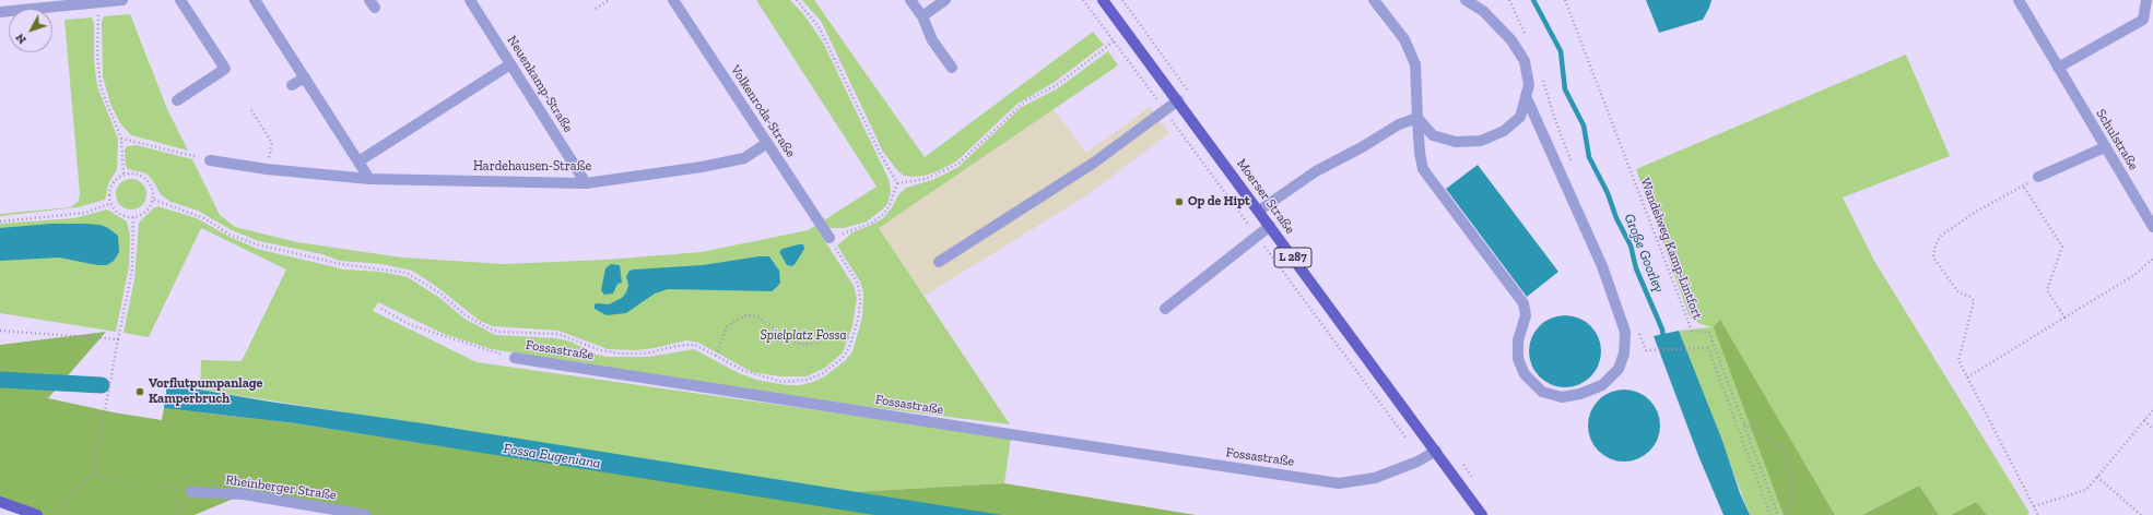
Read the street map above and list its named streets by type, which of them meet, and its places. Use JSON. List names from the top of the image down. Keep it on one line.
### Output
{"streets":{"main road":["Moerser Straße","L 287"],"street":["Neuenkamp-Straße","Volkenroda-Straße","Schulstraße","Hardehausen-Straße","Fossastraße","Rheinberger Straße"],"path":["Wandelweg Kamp-Lintfort"]},"crossings":[["Neuenkamp-Straße","Hardehausen-Straße"],["Volkenroda-Straße","Hardehausen-Straße"],["Moerser Straße","Fossastraße"]],"water":["Große Goorley","Fossa Eugeniana"],"parks":["Spielplatz Fossa"],"places":["Op de Hipt","Vorflutpumpanlage Kamperbruch"],"north":"bottom left"}
